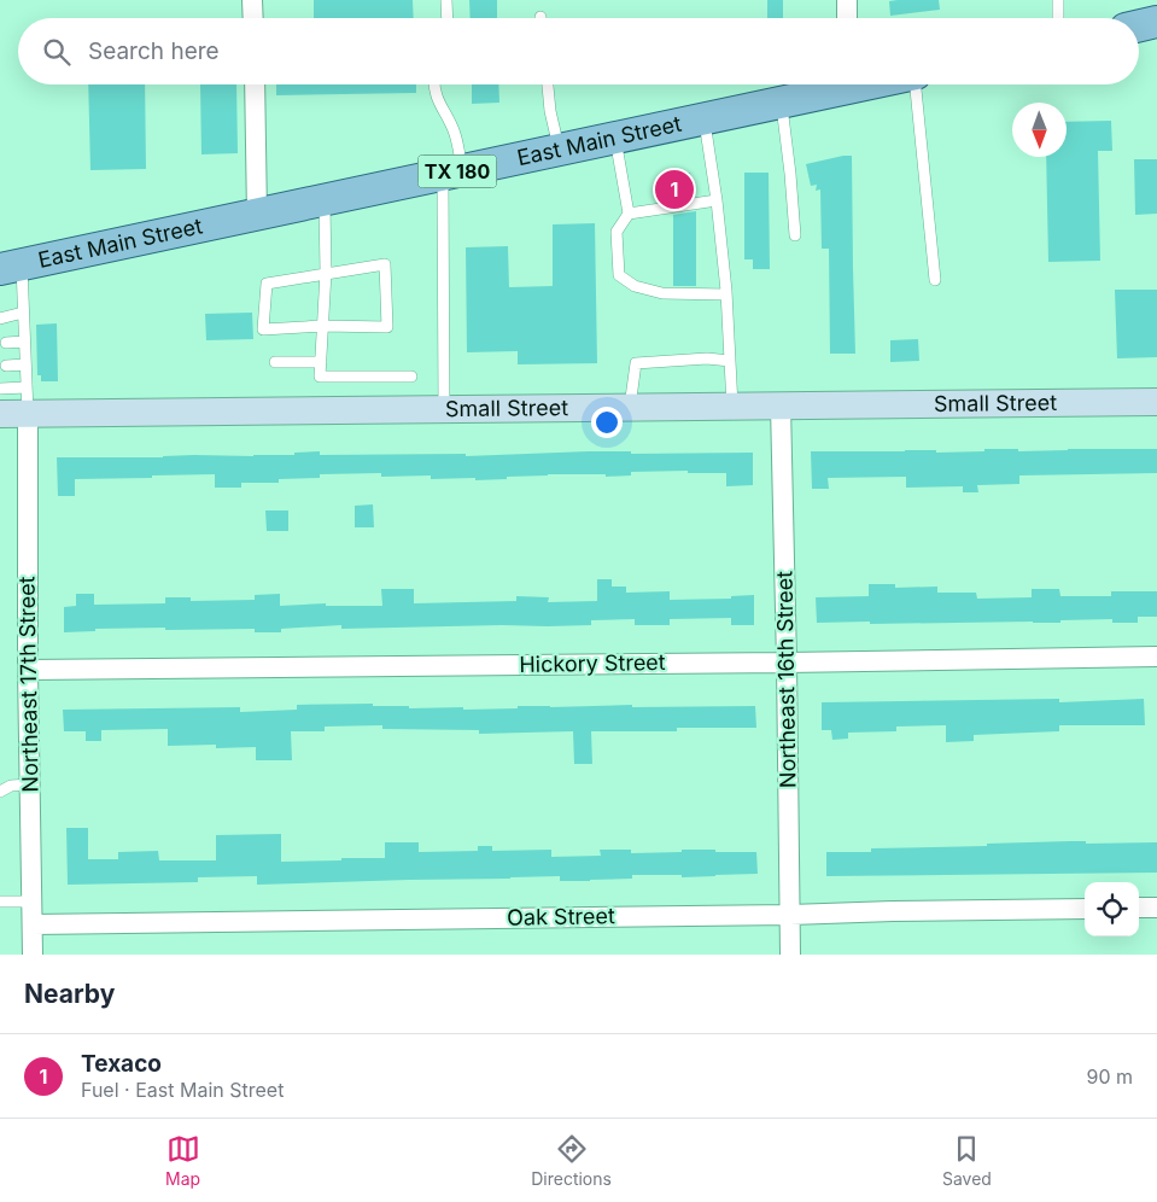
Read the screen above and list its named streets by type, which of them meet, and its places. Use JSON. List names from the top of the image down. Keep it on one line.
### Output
{"streets":{"main road":["East Main Street","TX 180"],"street":["Small Street","Hickory Street","Northeast 16th Street","Northeast 17th Street","Oak Street"]},"crossings":[["Small Street","Northeast 16th Street"],["Small Street","Northeast 17th Street"],["Hickory Street","Northeast 16th Street"],["Hickory Street","Northeast 17th Street"],["Northeast 16th Street","Oak Street"],["Northeast 17th Street","Oak Street"]],"north":"bottom","page":{"search":"Search here","pins":"1","heading":"Nearby","list":[{"mark":"1","name":"Texaco","note":"Fuel · East Main Street","value":"90 m"}],"nav":["Map","Directions","Saved"]}}
